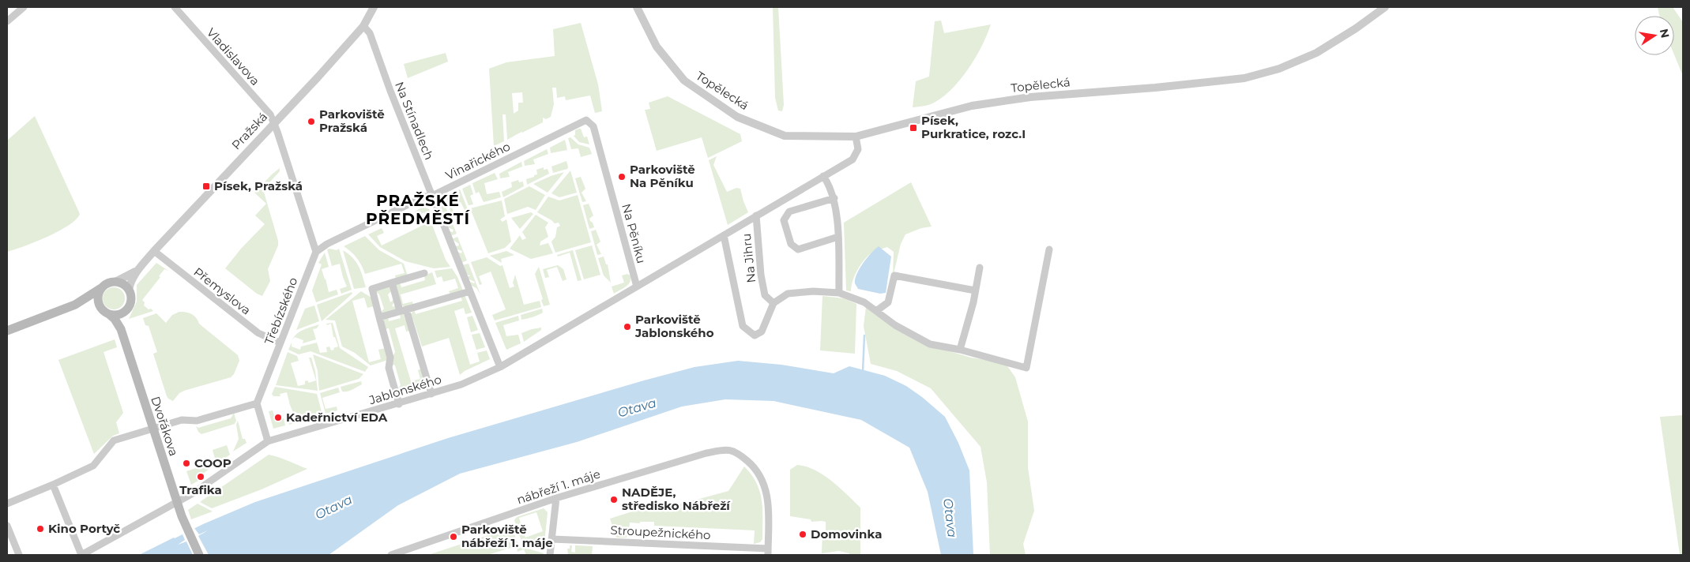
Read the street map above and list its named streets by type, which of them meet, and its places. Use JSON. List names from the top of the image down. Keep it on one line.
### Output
{"streets":{"main road":["Dvořákova"],"street":["Vladislavova","Topělecká","Na Stínadlech","Pražská","Vinařického","Na Pěníku","Na Jihru","Přemyslova","Třebízského","Jablonského","nábřeží 1. máje","Stroupežnického"]},"crossings":[["Vladislavova","Pražská"],["Na Stínadlech","Pražská"],["Na Stínadlech","Vinařického"],["Na Stínadlech","Jablonského"],["Pražská","Přemyslova"],["Pražská","Dvořákova"],["Vinařického","Na Pěníku"],["Vinařického","Třebízského"],["Na Pěníku","Jablonského"],["Přemyslova","Třebízského"],["Jablonského","Dvořákova"],["nábřeží 1. máje","Stroupežnického"]],"districts":["PRAŽSKÉ PŘEDMĚSTÍ"],"water":["Otava"],"places":{"other":["Parkoviště Pražská","Parkoviště Na Pěníku","Parkoviště Jablonského","Kadeřnictví EDA","COOP","Trafika","NADĚJE, středisko Nábřeží","Kino Portyč","Domovinka","Parkoviště nábřeží 1. máje"],"transit":["Písek, Purkratice, rozc.I","Písek, Pražská"]},"north":"right"}
